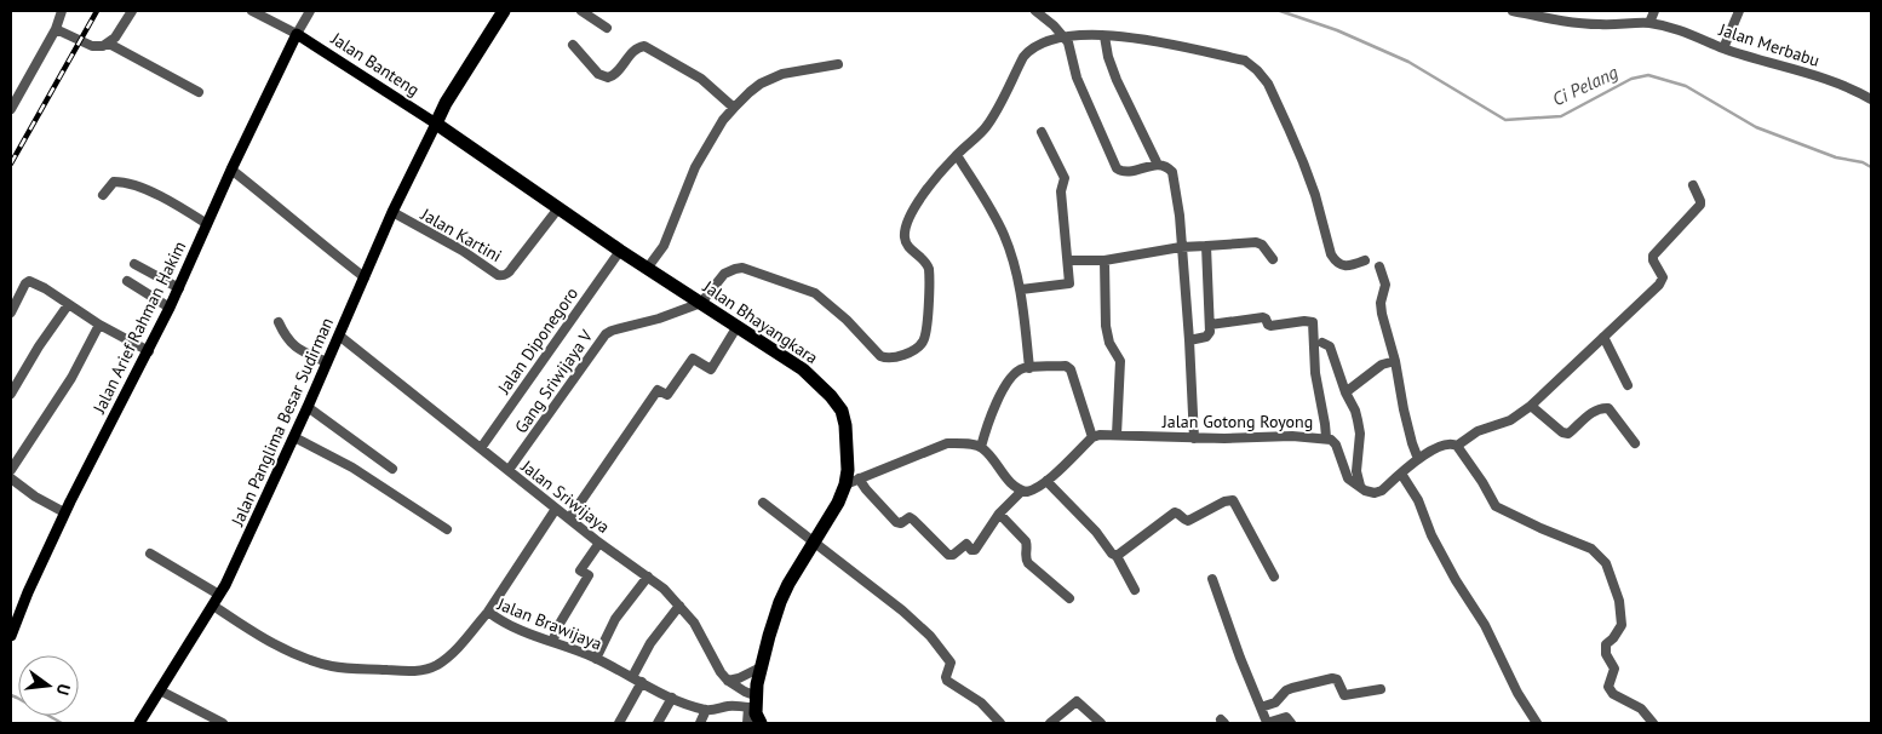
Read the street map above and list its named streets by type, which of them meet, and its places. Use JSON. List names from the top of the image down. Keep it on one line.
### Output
{"streets":{"highway":["Jalan Bhayangkara"],"main road":["Jalan Banteng","Jalan Arief Rahman Hakim","Jalan Panglima Besar Sudirman"],"street":["Jalan Merbabu","Jalan Kartini","Jalan Diponegoro","Gang Sriwijaya V","Jalan Gotong Royong","Jalan Sriwijaya","Jalan Brawijaya"]},"crossings":[["Jalan Banteng","Jalan Bhayangkara"],["Jalan Banteng","Jalan Arief Rahman Hakim"],["Jalan Banteng","Jalan Panglima Besar Sudirman"],["Jalan Kartini","Jalan Bhayangkara"],["Jalan Kartini","Jalan Panglima Besar Sudirman"],["Jalan Bhayangkara","Jalan Diponegoro"],["Jalan Bhayangkara","Gang Sriwijaya V"],["Jalan Bhayangkara","Jalan Panglima Besar Sudirman"],["Jalan Bhayangkara","Jalan Brawijaya"],["Jalan Diponegoro","Jalan Sriwijaya"],["Gang Sriwijaya V","Jalan Sriwijaya"],["Jalan Panglima Besar Sudirman","Jalan Sriwijaya"],["Jalan Panglima Besar Sudirman","Jalan Brawijaya"]],"water":["Ci Pelang"],"north":"right"}
